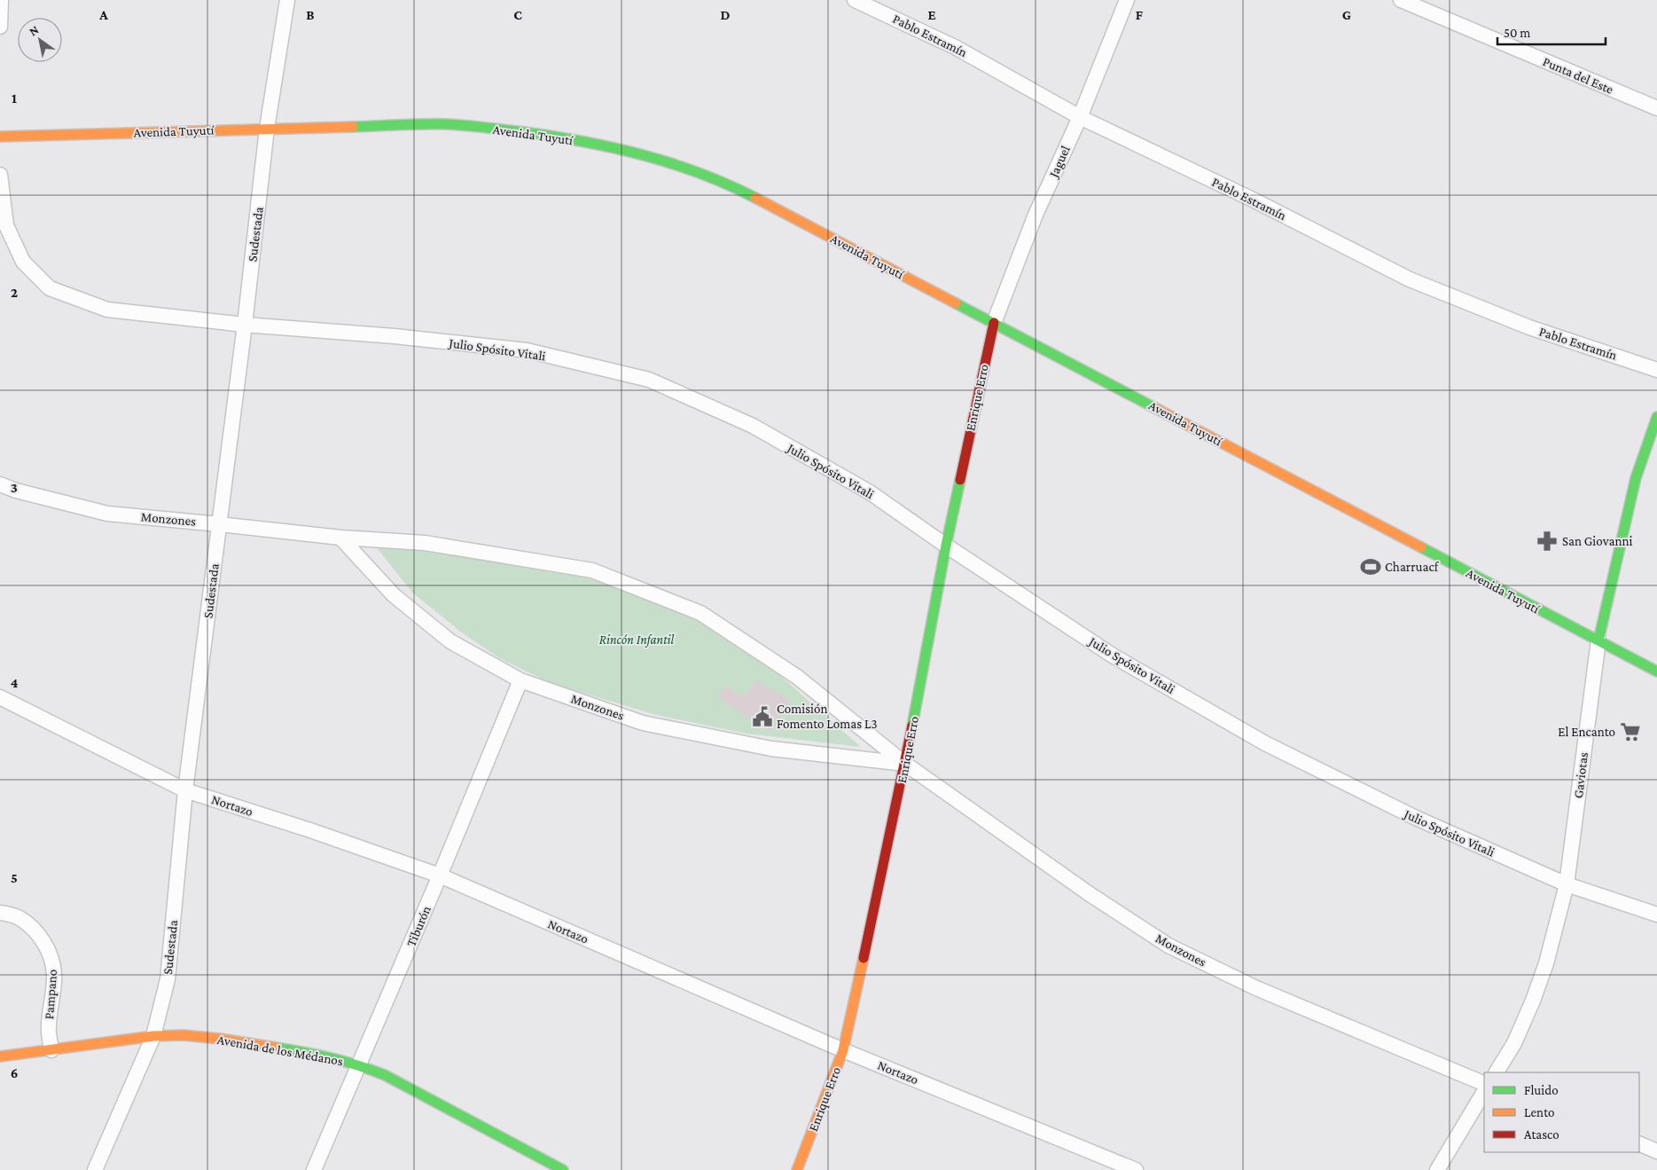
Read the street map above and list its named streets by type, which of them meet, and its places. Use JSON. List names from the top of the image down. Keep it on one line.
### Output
{"streets":{"street":["Pablo Estramín","Punta del Este","Avenida Tuyutí","Jaguel","Sudestada","Julio Spósito Vitali","Enrique Erro","Monzones","Gaviotas","Nortazo","Tiburón","Pampano","Avenida de los Médanos"]},"crossings":[["Pablo Estramín","Jaguel"],["Avenida Tuyutí","Jaguel"],["Avenida Tuyutí","Sudestada"],["Avenida Tuyutí","Enrique Erro"],["Avenida Tuyutí","Gaviotas"],["Jaguel","Enrique Erro"],["Sudestada","Julio Spósito Vitali"],["Sudestada","Monzones"],["Sudestada","Nortazo"],["Sudestada","Avenida de los Médanos"],["Julio Spósito Vitali","Enrique Erro"],["Julio Spósito Vitali","Gaviotas"],["Enrique Erro","Monzones"],["Enrique Erro","Nortazo"],["Monzones","Tiburón"],["Nortazo","Tiburón"],["Tiburón","Avenida de los Médanos"],["Pampano","Avenida de los Médanos"]],"parks":["Rincón Infantil"],"places":{"pharmacy":["San Giovanni"],"sports":["Charruacf"],"public building":["Comisión Fomento Lomas L3"],"supermarket":["El Encanto"]},"legend":["Fluido","Lento","Atasco"],"scale_bar":"50 m","north":"top left","grid":{"columns":["A","B","C","D","E","F","G"],"rows":["1","2","3","4","5","6"]}}
